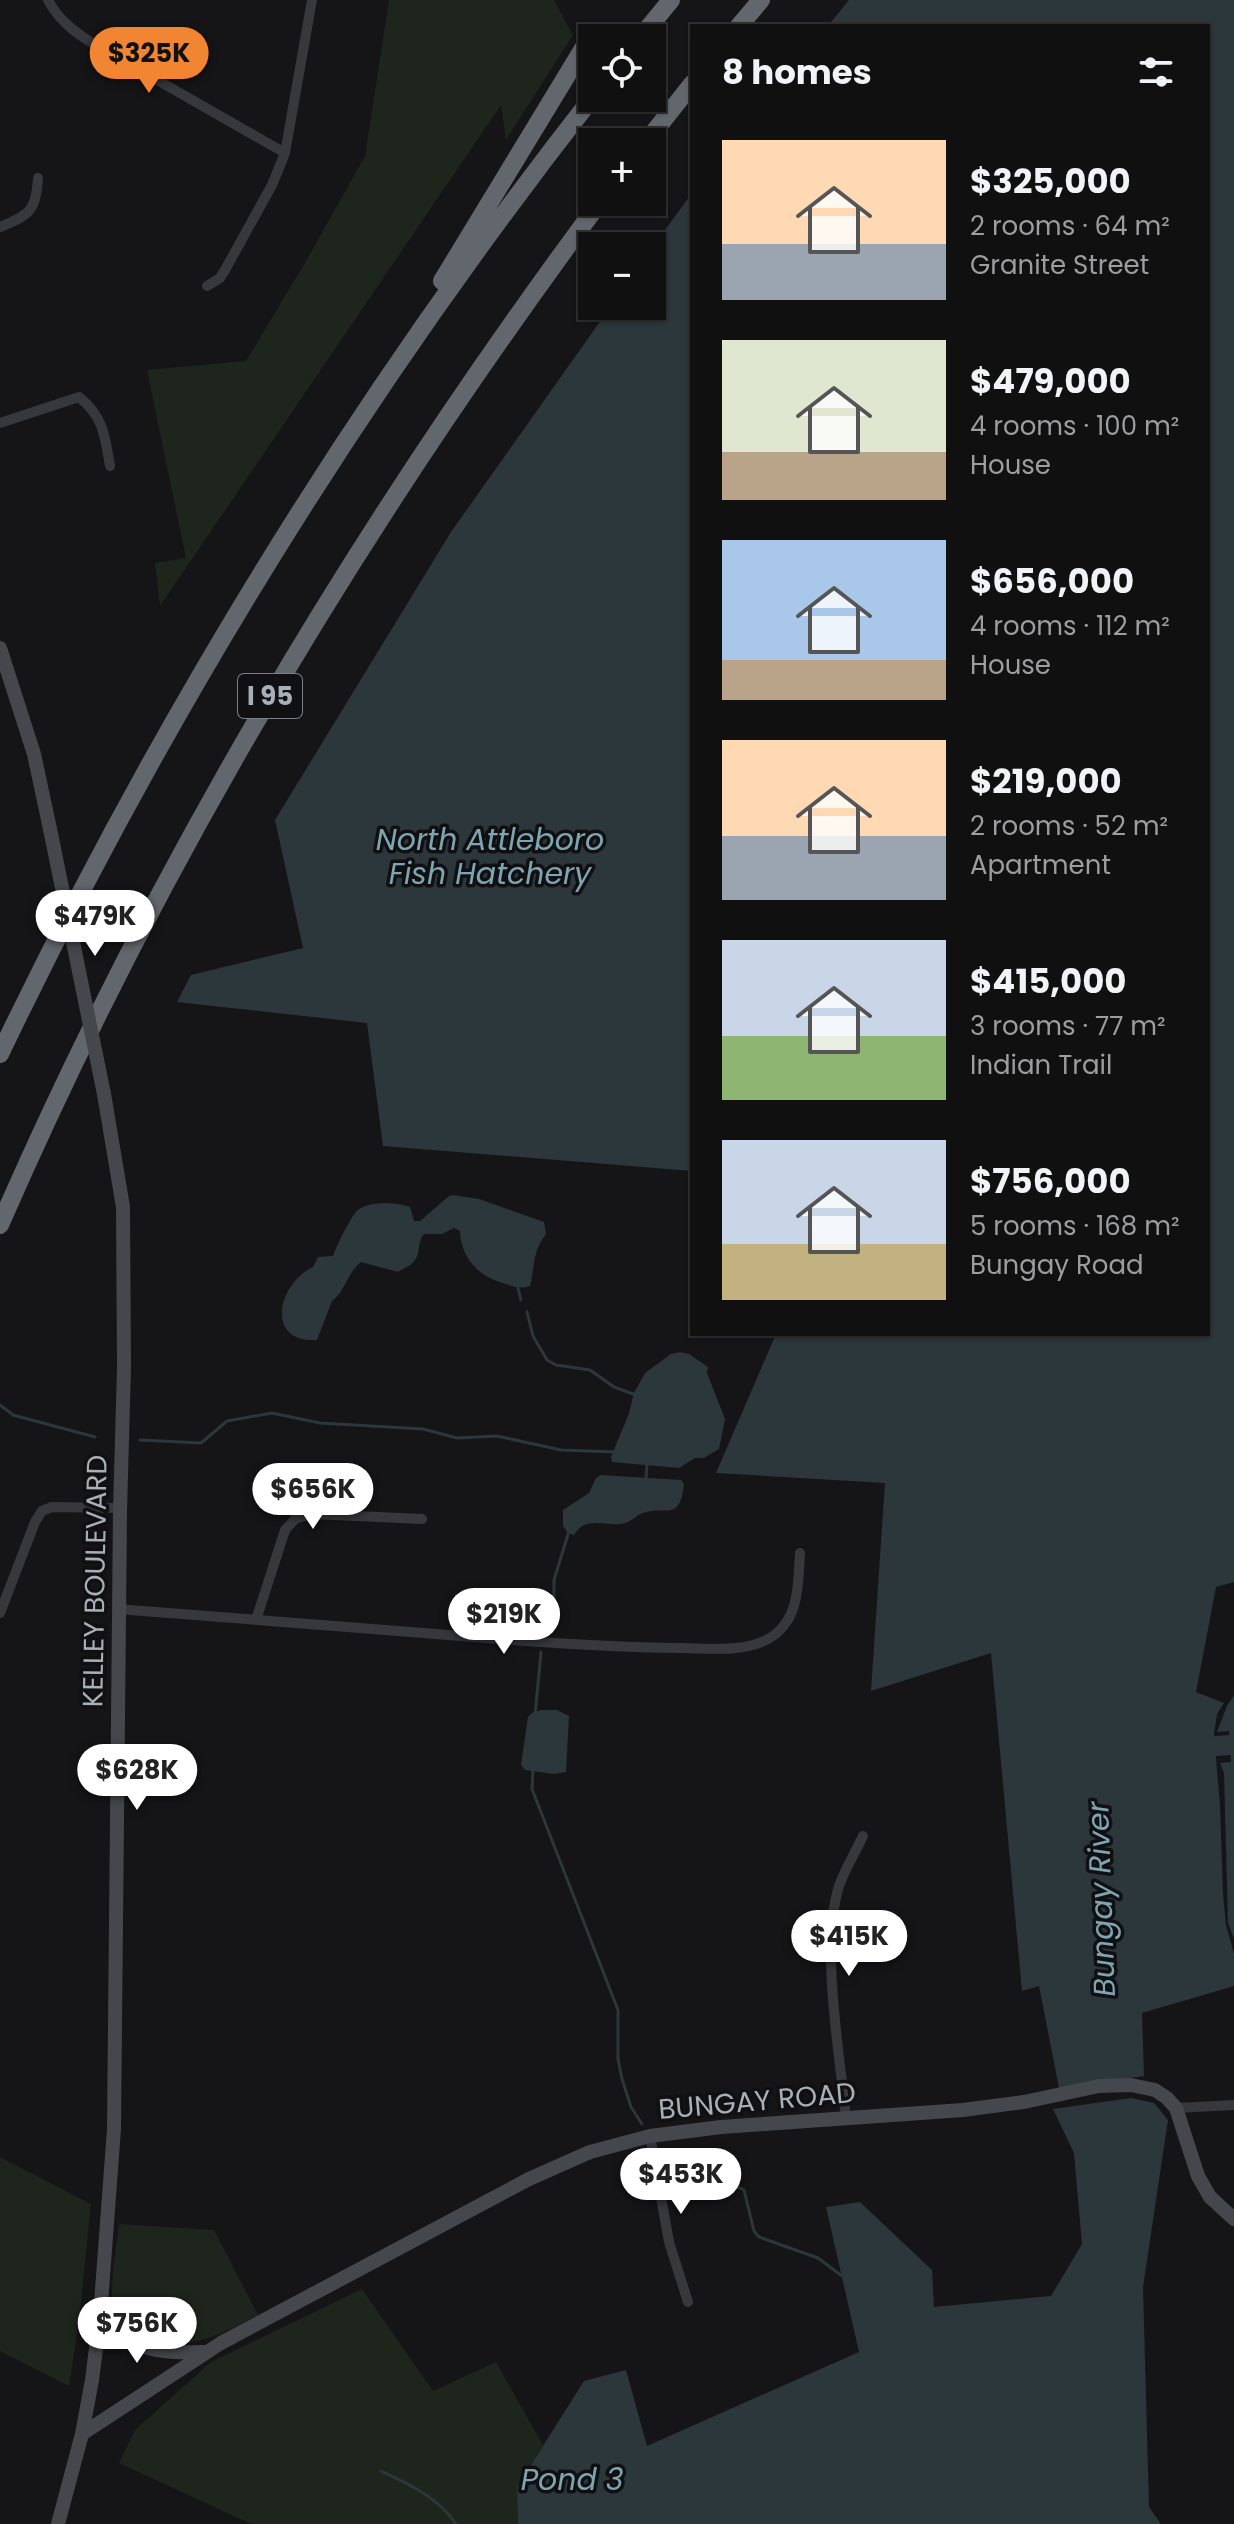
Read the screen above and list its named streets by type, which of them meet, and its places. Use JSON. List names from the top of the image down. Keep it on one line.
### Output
{"streets":{"highway":["I 95"],"main road":["KELLEY BOULEVARD","BUNGAY ROAD"]},"crossings":[["KELLEY BOULEVARD","BUNGAY ROAD"]],"water":["North Attleboro Fish Hatchery","Bungay River","Pond 3"],"page":{"map_buttons":["+","−"],"heading":"8 homes","price":["$325K","$479K","$656K","$219K","$628K","$415K","$453K","$756K"],"list":[{"name":"$325,000","note":"2 rooms · 64 m² · Granite Street"},{"name":"$479,000","note":"4 rooms · 100 m² · House"},{"name":"$656,000","note":"4 rooms · 112 m² · House"},{"name":"$219,000","note":"2 rooms · 52 m² · Apartment"},{"name":"$415,000","note":"3 rooms · 77 m² · Indian Trail"},{"name":"$756,000","note":"5 rooms · 168 m² · Bungay Road"}]}}
